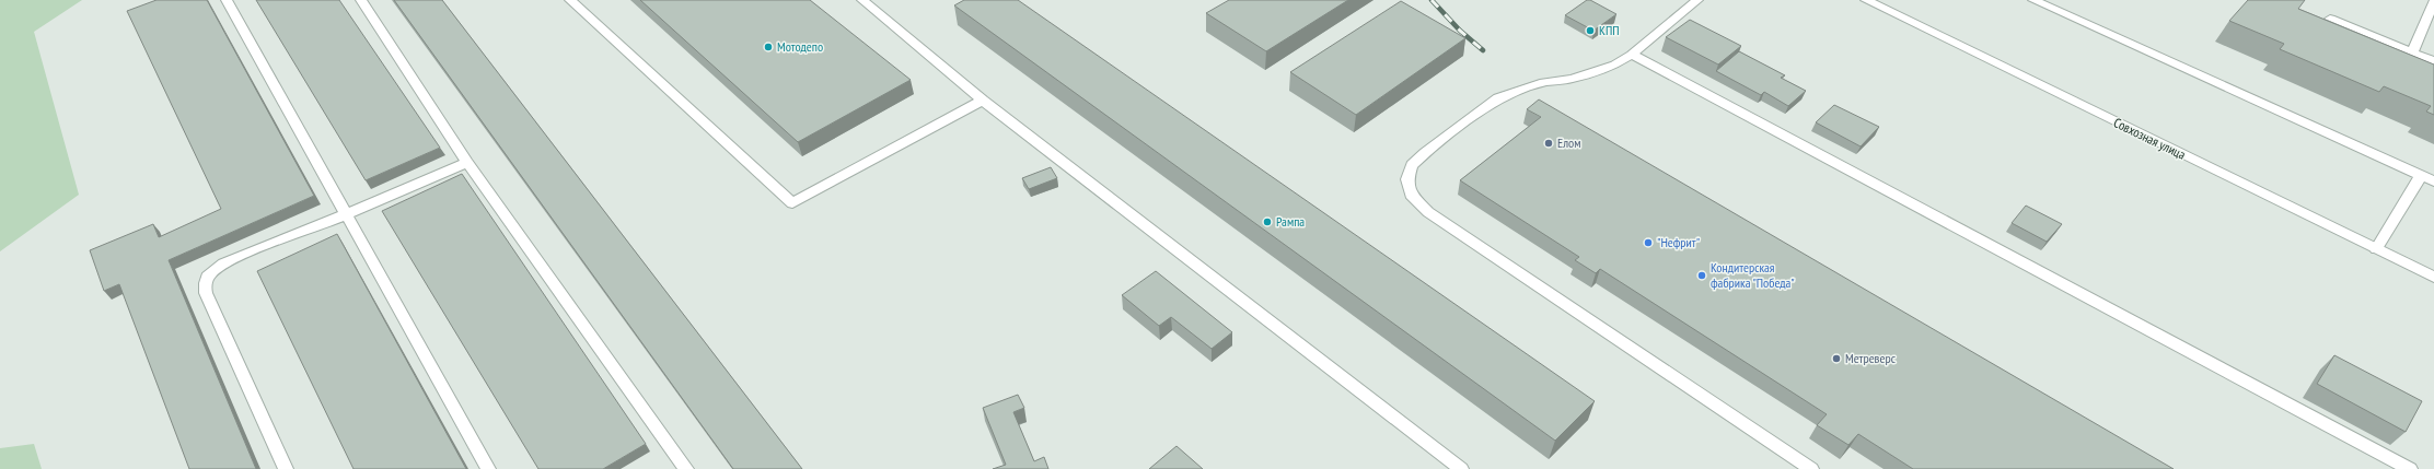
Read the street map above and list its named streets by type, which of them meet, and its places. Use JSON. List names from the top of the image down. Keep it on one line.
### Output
{"streets":{"street":["Совхозная улица"]},"places":["КПП","Мотодепо","Елом","Рампа","\"Нефрит\"","Кондитерская фабрика \"Победа\"","Метреверс"]}
